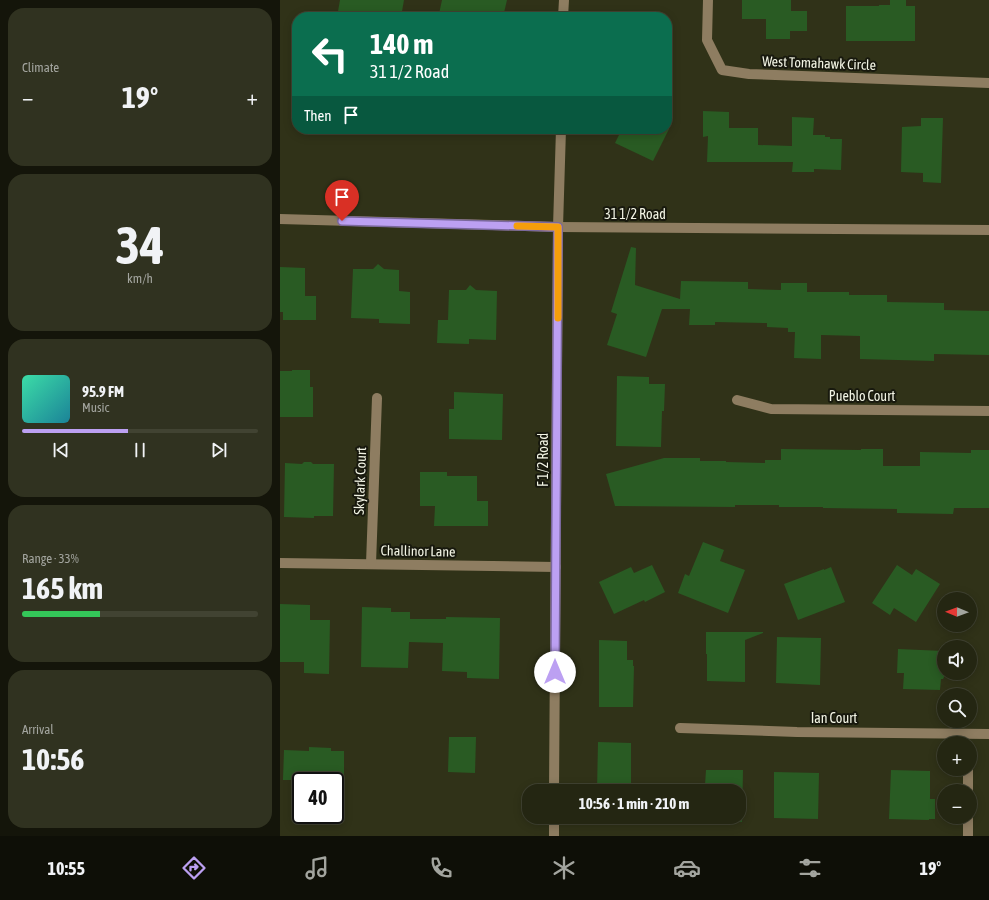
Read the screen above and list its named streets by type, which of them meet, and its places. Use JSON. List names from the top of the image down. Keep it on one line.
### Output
{"streets":{"street":["West Tomahawk Circle","31 1/2 Road","Pueblo Court","F 1/2 Road","Skylark Court","Challinor Lane","Ian Court"]},"crossings":[["31 1/2 Road","F 1/2 Road"],["F 1/2 Road","Challinor Lane"],["Skylark Court","Challinor Lane"]],"north":"left","page":{"tile":["Climate",["34","km/h"],["Range · 33%","165 km"],["Arrival","10:56"]],"turn":["140 m","31 1/2 Road"],"heat":["−","19°","+"],"then":"Then","song":["95.9 FM","Music"],"map_buttons":["+","−"],"limit":"40","trip":"10:56 · 1 min · 210 m","tabs":["10:55","19°"]}}
